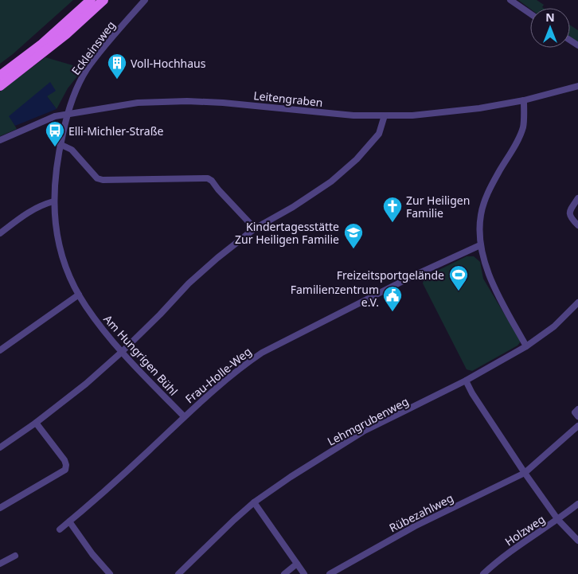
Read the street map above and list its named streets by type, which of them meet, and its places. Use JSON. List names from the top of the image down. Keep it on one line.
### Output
{"streets":{"street":["Eckleinsweg","Leitengraben","Am Hungrigen Bühl","Frau-Holle-Weg","Lehmgrubenweg","Rübezahlweg","Holzweg"]},"crossings":[["Eckleinsweg","Leitengraben"],["Eckleinsweg","Am Hungrigen Bühl"],["Leitengraben","Am Hungrigen Bühl"],["Am Hungrigen Bühl","Frau-Holle-Weg"]],"places":{"building":["Voll-Hochhaus"],"bus stop":["Elli-Michler-Straße"],"church":["Zur Heiligen Familie"],"school or university":["Kindertagesstätte Zur Heiligen Familie"],"sports":["Freizeitsportgelände"],"public building":["Familienzentrum e.V."]},"north":"top"}
